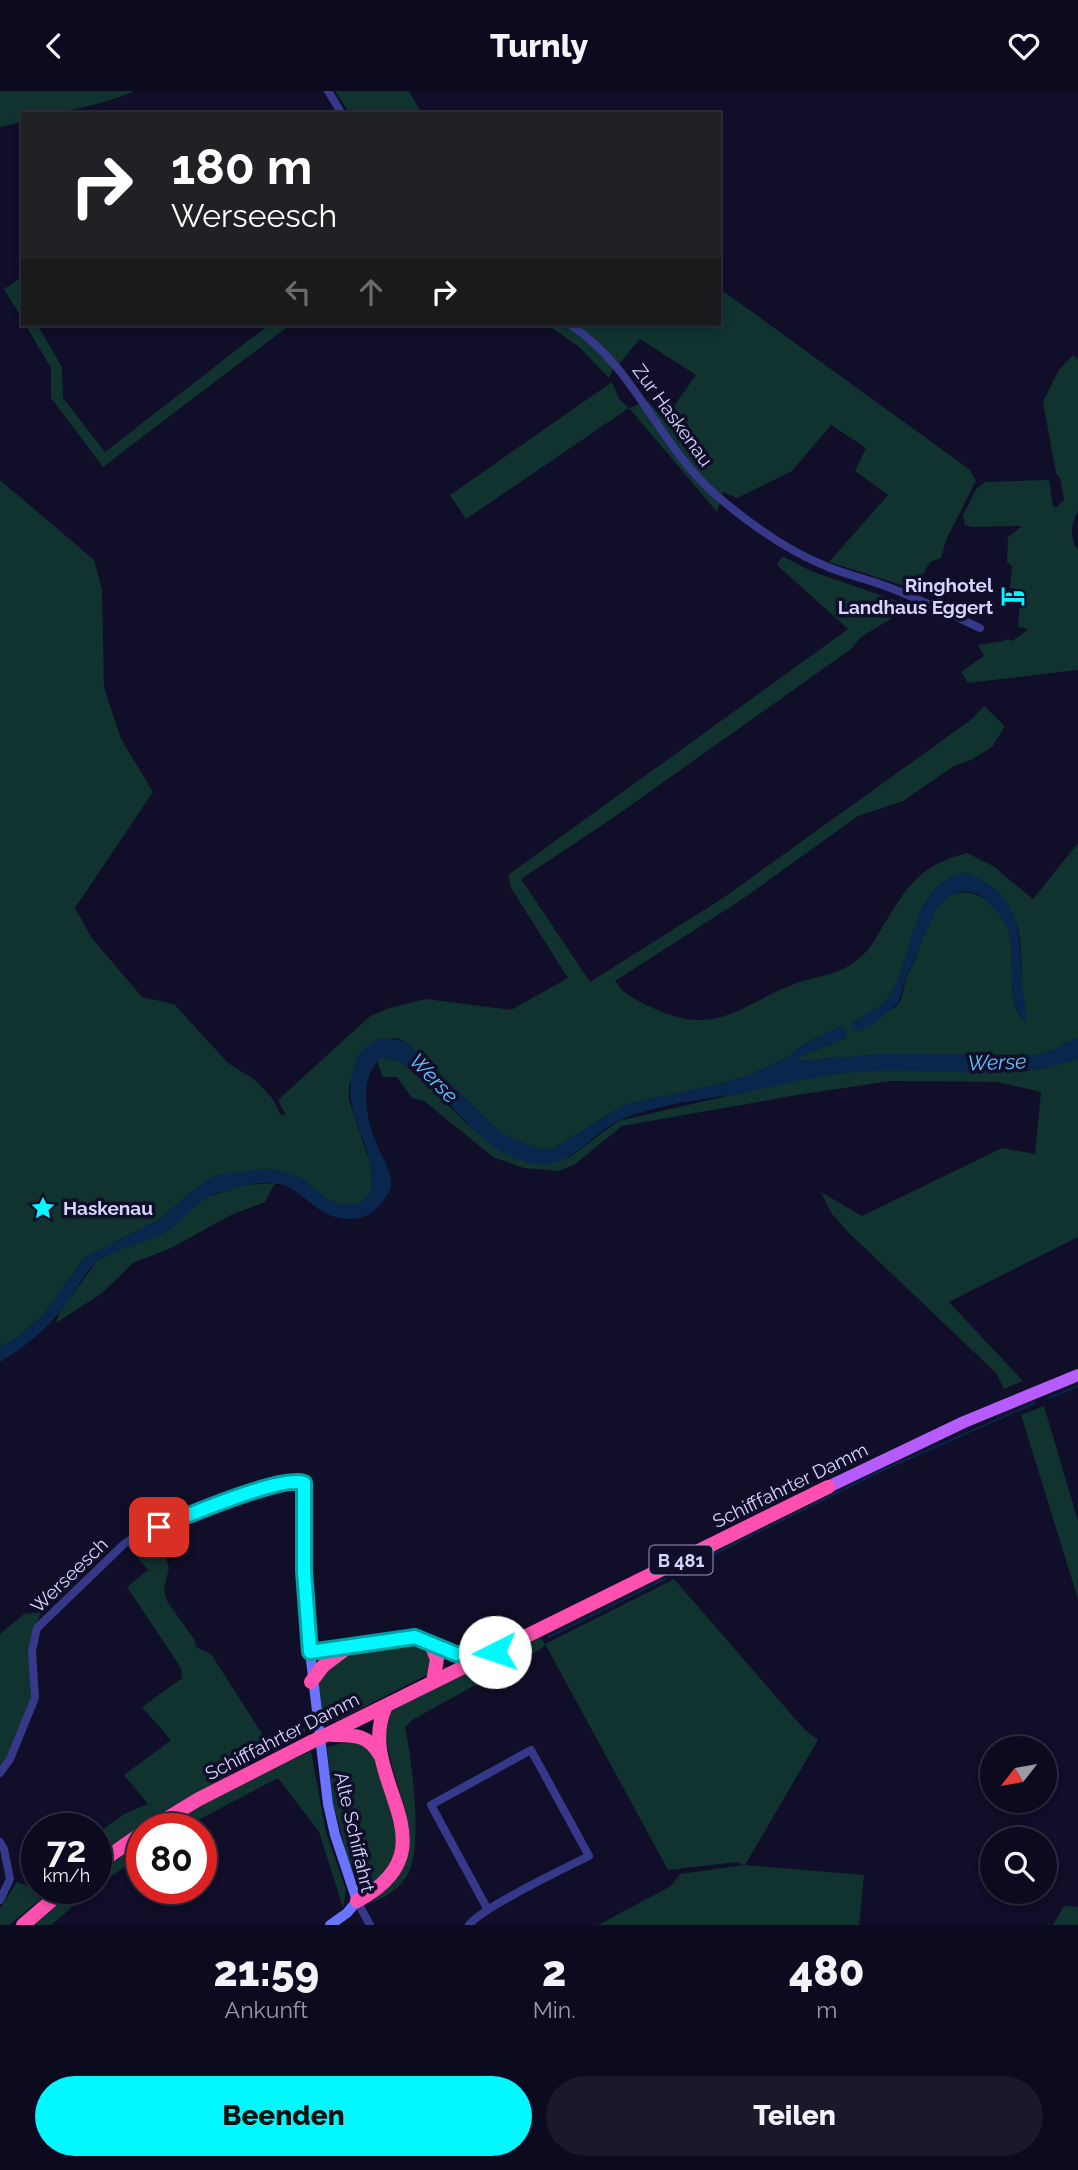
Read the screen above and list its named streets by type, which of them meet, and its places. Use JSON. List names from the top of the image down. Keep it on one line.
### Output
{"streets":{"highway":["Schifffahrter Damm","B 481"],"street":["Zur Haskenau","Werseesch","Alte Schiffahrt"]},"crossings":[["Schifffahrter Damm","B 481"],["B 481","Werseesch"],["B 481","Alte Schiffahrt"],["Werseesch","Alte Schiffahrt"]],"water":["Werse"],"places":{"hotel":["Ringhotel Landhaus Eggert"],"place":["Haskenau"]},"north":"bottom left","page":{"header":"Turnly","turn":["180 m","Werseesch"],"speed":"72 km/h","limit":"80","eta":["21:59","Ankunft","2","Min.","480","m"],"buttons":["Beenden","Teilen"]}}
